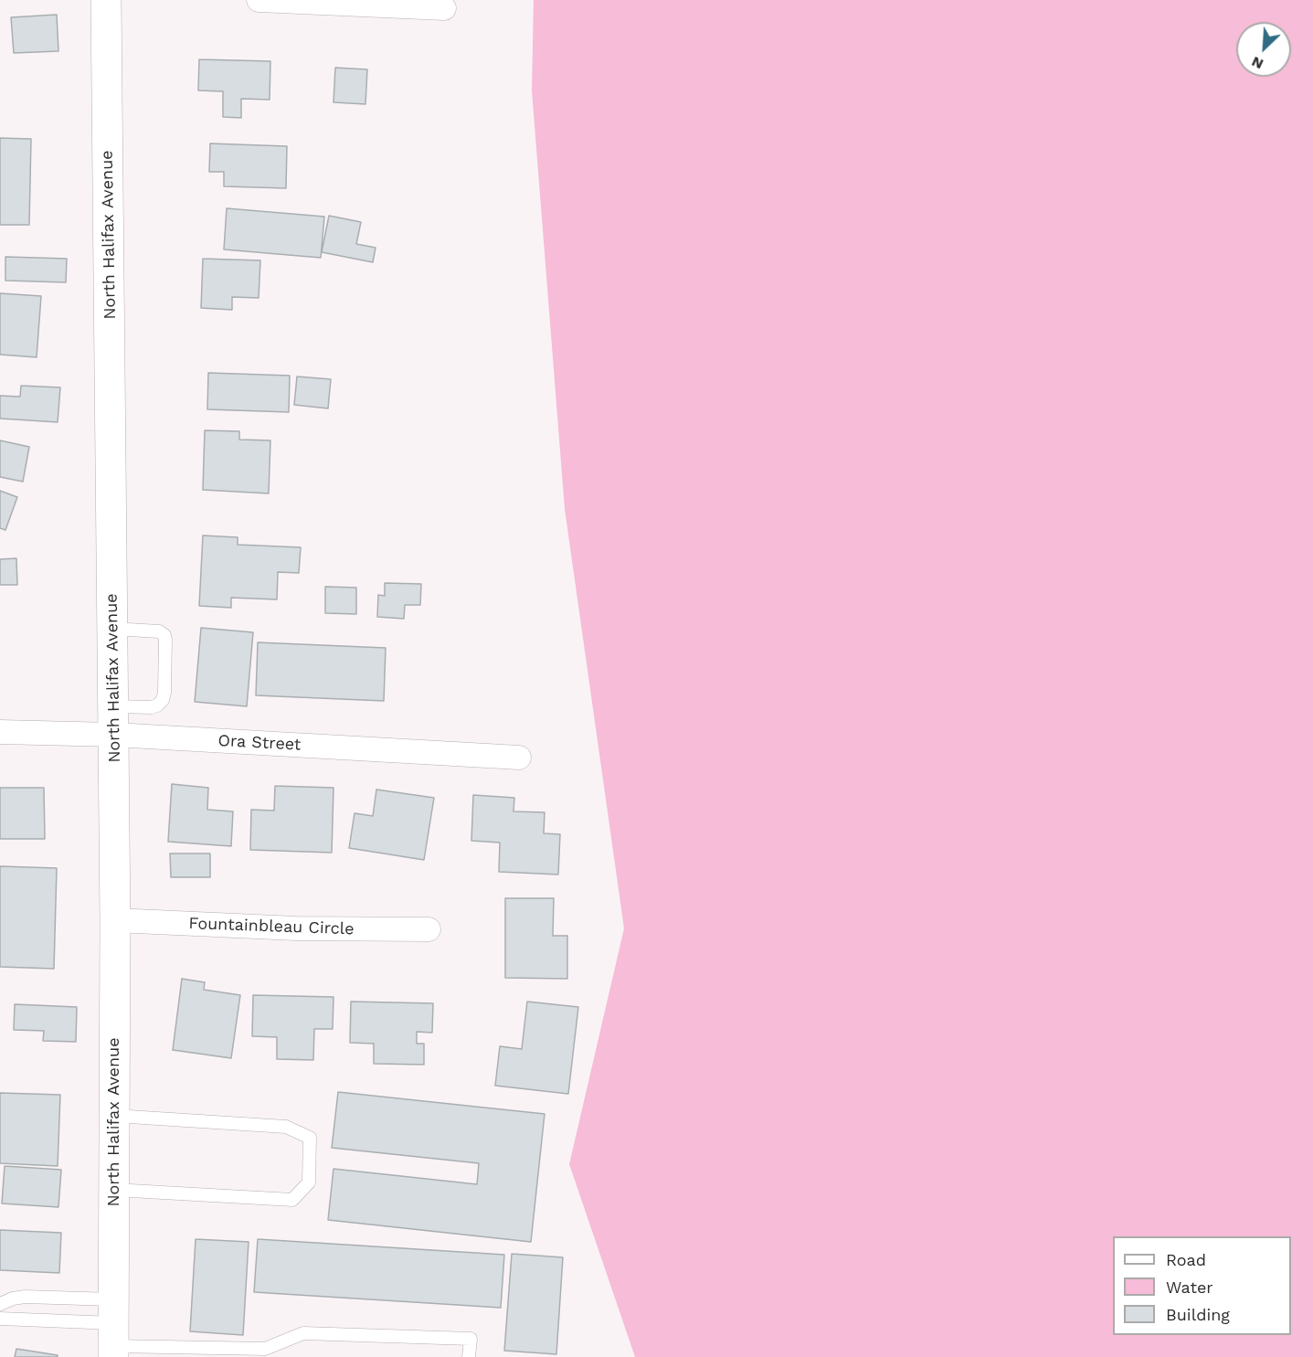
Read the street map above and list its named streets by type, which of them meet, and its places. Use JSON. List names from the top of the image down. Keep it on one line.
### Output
{"streets":{"street":["North Halifax Avenue","Ora Street","Fountainbleau Circle"]},"crossings":[["North Halifax Avenue","Ora Street"],["North Halifax Avenue","Fountainbleau Circle"]],"legend":["Road","Water","Building"],"north":"bottom left"}
